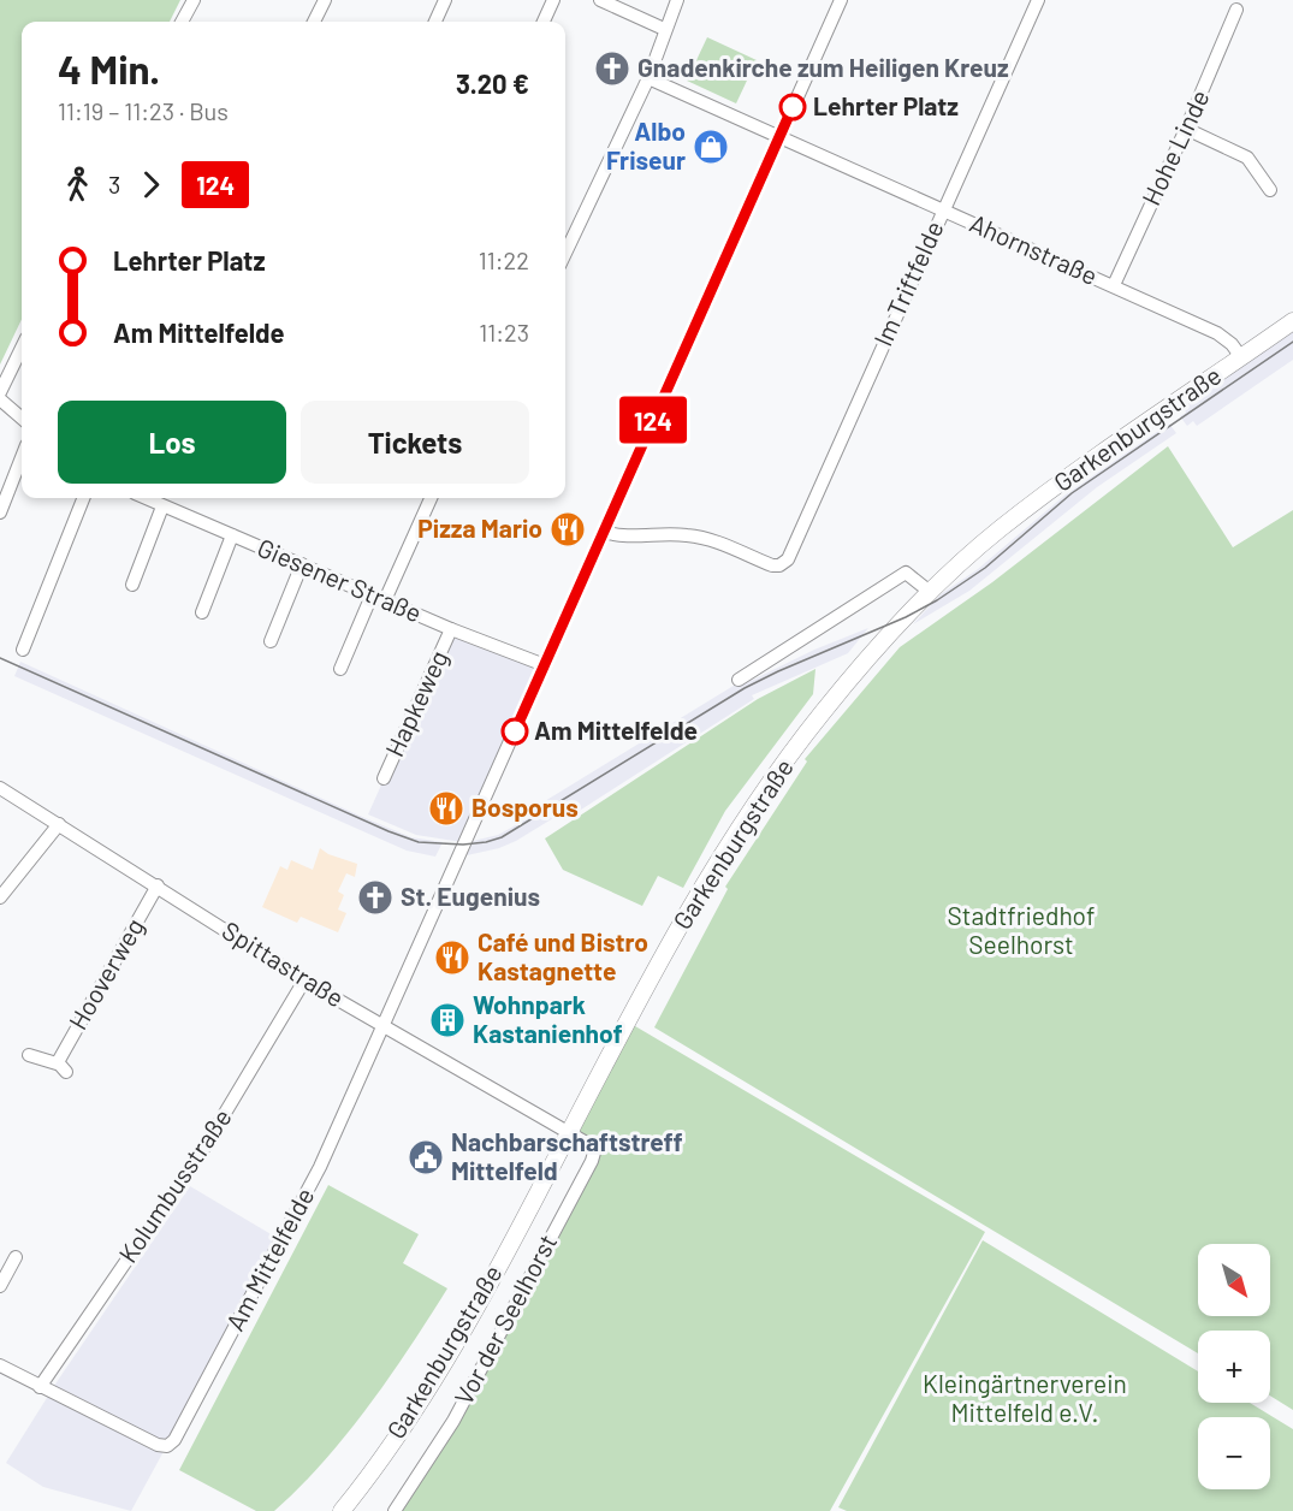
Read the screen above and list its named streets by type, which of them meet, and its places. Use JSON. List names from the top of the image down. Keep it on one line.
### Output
{"streets":{"main road":["Garkenburgstraße"],"street":["Hohe Linde","Ahornstraße","Im Triftfelde","Giesener Straße","Hapkeweg","Spittastraße","Hooverweg","Kolumbusstraße","Am Mittelfelde","Vor der Seelhorst"]},"crossings":[["Hohe Linde","Ahornstraße"],["Ahornstraße","Im Triftfelde"],["Ahornstraße","Garkenburgstraße"],["Ahornstraße","Am Mittelfelde"],["Im Triftfelde","Am Mittelfelde"],["Garkenburgstraße","Spittastraße"],["Garkenburgstraße","Vor der Seelhorst"],["Giesener Straße","Hapkeweg"],["Giesener Straße","Am Mittelfelde"],["Spittastraße","Hooverweg"],["Spittastraße","Kolumbusstraße"],["Spittastraße","Am Mittelfelde"],["Spittastraße","Vor der Seelhorst"],["Kolumbusstraße","Am Mittelfelde"]],"parks":["Stadtfriedhof Seelhorst","Kleingärtnerverein Mittelfeld e.V."],"places":{"church":["Gnadenkirche zum Heiligen Kreuz","St. Eugenius"],"other":["Lehrter Platz","Am Mittelfelde"],"shop":["Albo Friseur"],"restaurant":["Pizza Mario","Bosporus","Café und Bistro Kastagnette"],"building":["Wohnpark Kastanienhof"],"public building":["Nachbarschaftstreff Mittelfeld"]},"lines":["bus line 124"],"north":"bottom right","page":{"on_map":"124","heading":["4 Min.","11:19 – 11:23 · Bus","3.20 €"],"legs":["3","124"],"list":[{"name":"Lehrter Platz","value":"11:22"},{"name":"Am Mittelfelde","value":"11:23"}],"buttons":["Los","Tickets"],"map_buttons":["+","−"]}}
